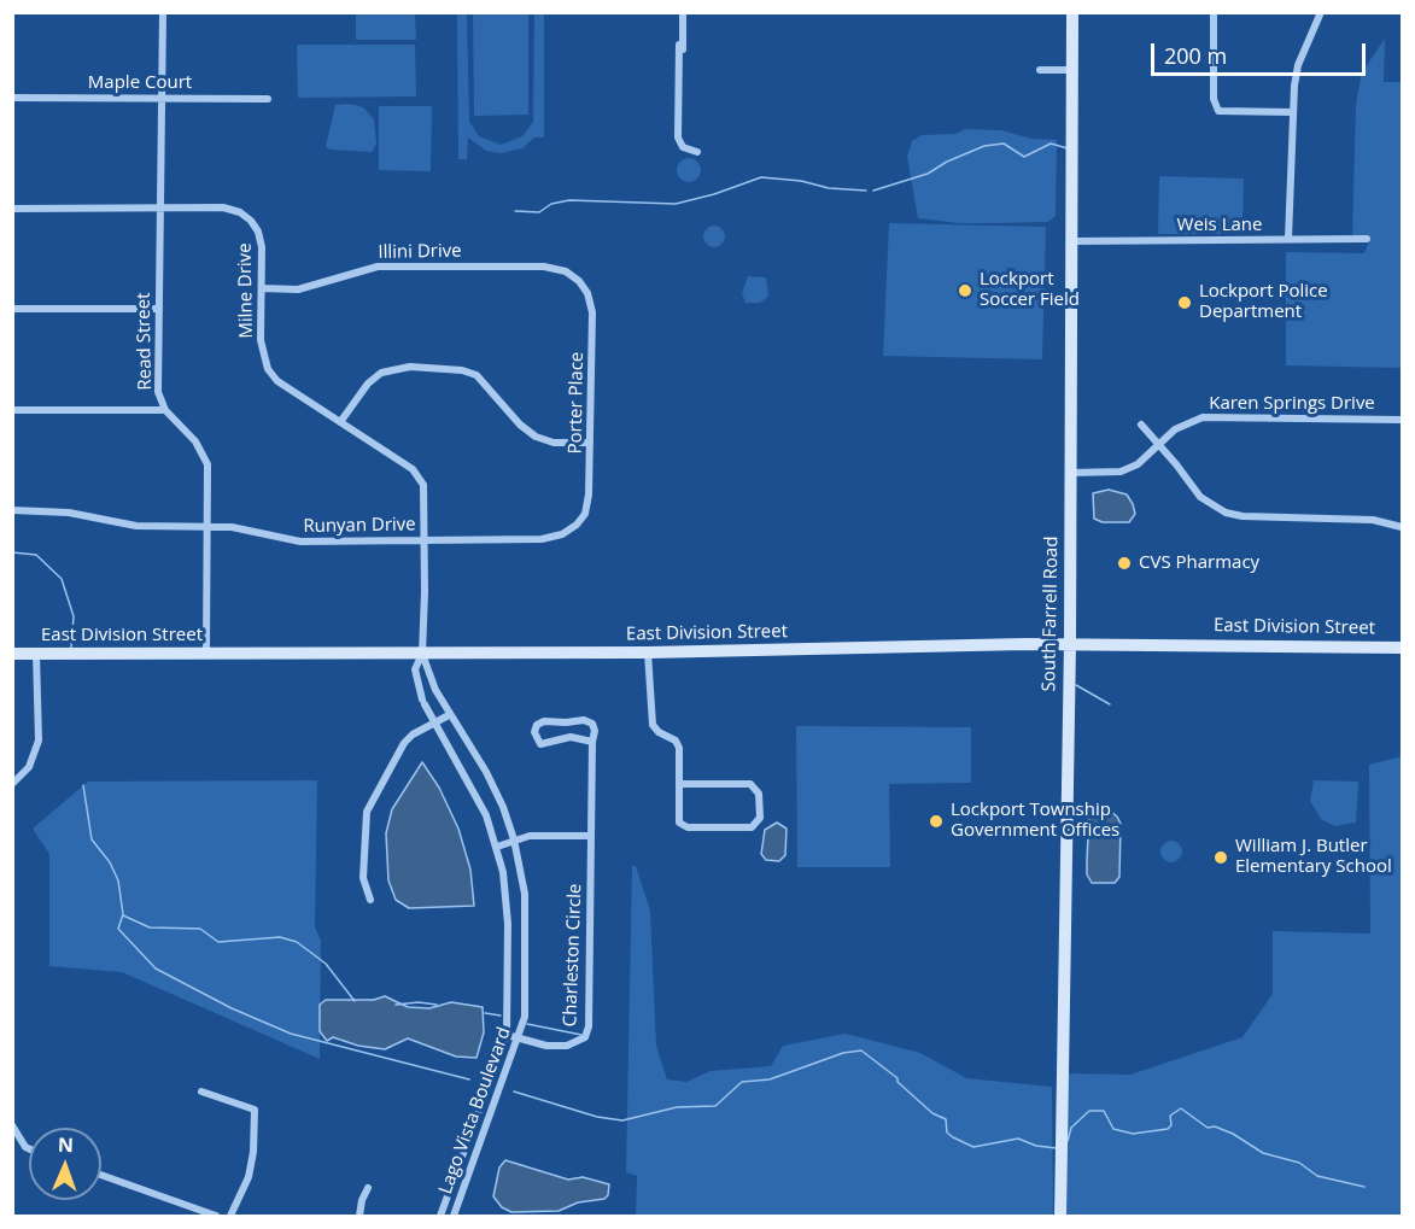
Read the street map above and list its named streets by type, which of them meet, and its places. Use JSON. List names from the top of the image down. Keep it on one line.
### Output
{"streets":{"street":["Maple Court","Weis Lane","Illini Drive","Milne Drive","Read Street","Porter Place","Karen Springs Drive","Runyan Drive","South Farrell Road","East Division Street","Charleston Circle","Lago Vista Boulevard"]},"crossings":[["Maple Court","Read Street"],["Weis Lane","South Farrell Road"],["Illini Drive","Milne Drive"],["Illini Drive","Porter Place"],["Milne Drive","Read Street"],["Milne Drive","Runyan Drive"],["Milne Drive","East Division Street"],["Milne Drive","Lago Vista Boulevard"],["Read Street","Runyan Drive"],["Read Street","East Division Street"],["Porter Place","Runyan Drive"],["Karen Springs Drive","South Farrell Road"],["South Farrell Road","East Division Street"],["East Division Street","Lago Vista Boulevard"],["Charleston Circle","Lago Vista Boulevard"]],"places":["Lockport Soccer Field","Lockport Police Department","CVS Pharmacy","Lockport Township Government Offices","William J. Butler Elementary School"],"scale_bar":"200 m","north":"top"}
